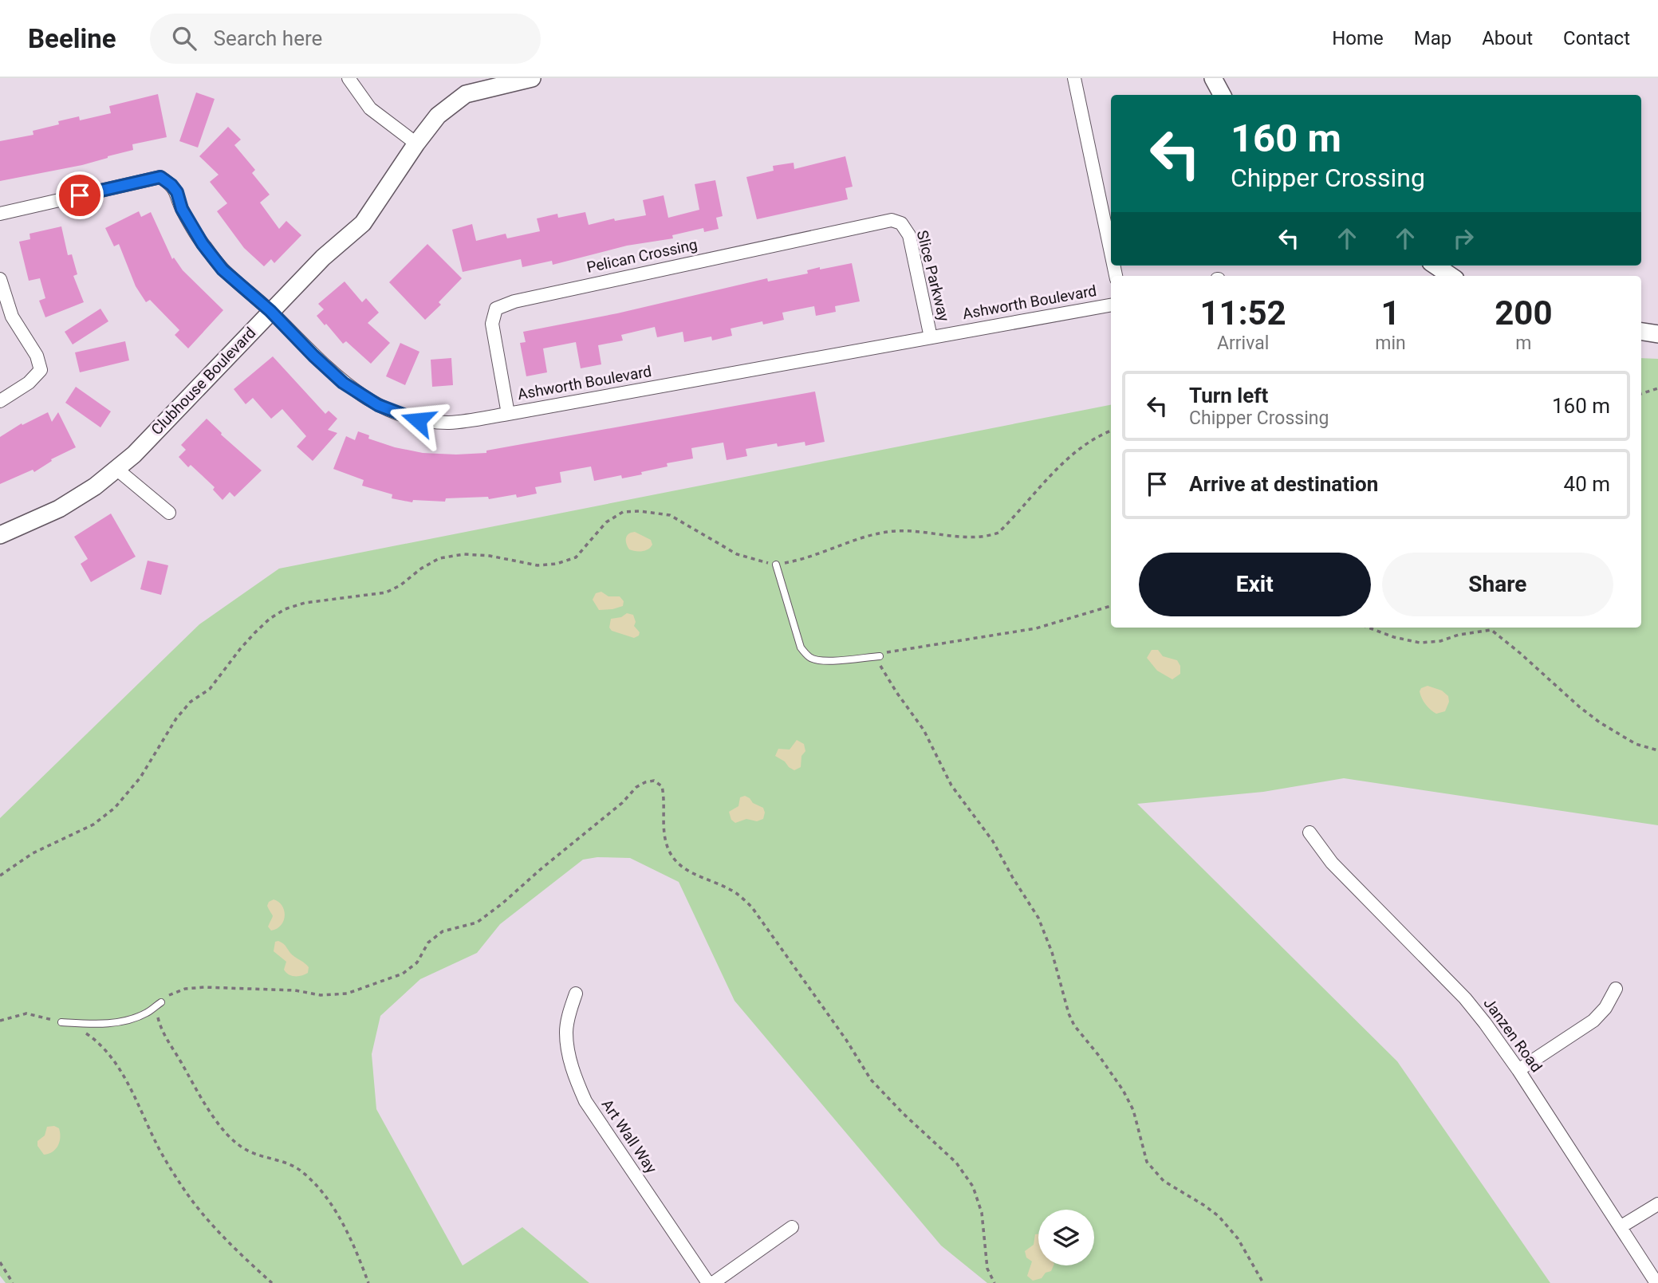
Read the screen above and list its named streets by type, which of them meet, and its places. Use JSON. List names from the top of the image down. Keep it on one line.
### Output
{"streets":{"street":["Pelican Crossing","Slice Parkway","Ashworth Boulevard","Clubhouse Boulevard","Janzen Road","Art Wall Way"]},"crossings":[["Pelican Crossing","Slice Parkway"],["Pelican Crossing","Ashworth Boulevard"],["Slice Parkway","Ashworth Boulevard"],["Ashworth Boulevard","Clubhouse Boulevard"]],"page":{"header":"Beeline","search":"Search here","nav":["Home","Map","About","Contact"],"turn":["160 m","Chipper Crossing"],"eta":["11:52","Arrival","1","min","200","m"],"list":[{"name":"Turn left","note":"Chipper Crossing","value":"160 m"},{"name":"Arrive at destination","value":"40 m"}],"buttons":["Exit","Share"]}}
